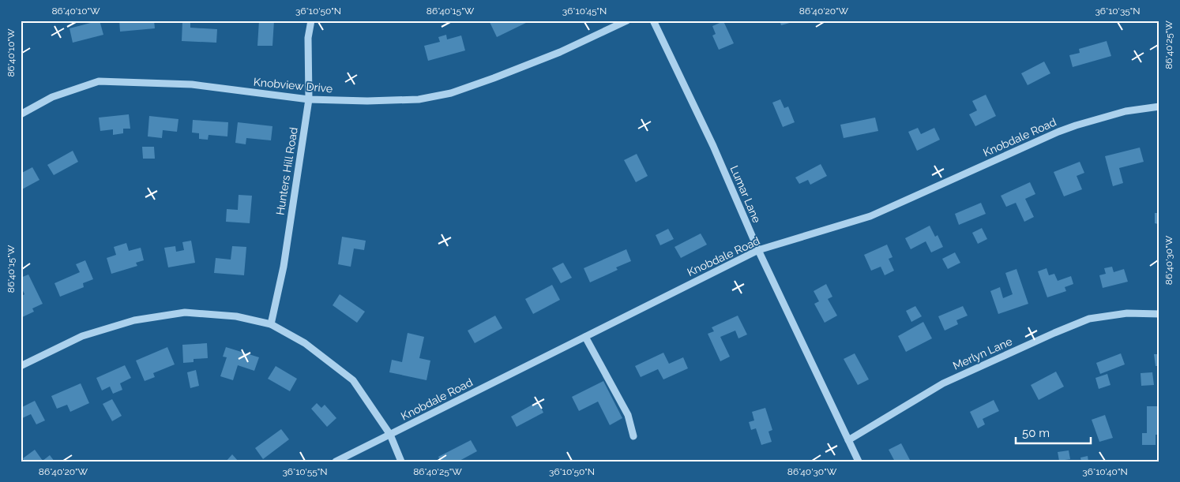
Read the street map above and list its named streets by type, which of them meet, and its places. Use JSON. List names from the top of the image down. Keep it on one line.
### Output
{"streets":{"street":["Knobview Drive","Knobdale Road","Hunters Hill Road","Lumar Lane","Merlyn Lane"]},"crossings":[["Knobview Drive","Hunters Hill Road"],["Knobdale Road","Lumar Lane"],["Lumar Lane","Merlyn Lane"]],"scale_bar":"50 m","coordinates":["86°40'10\"W","36°10'50\"N","86°40'15\"W","36°10'45\"N","86°40'20\"W","36°10'35\"N","86°40'25\"W","86°40'30\"W","36°10'55\"N","36°10'40\"N"]}
